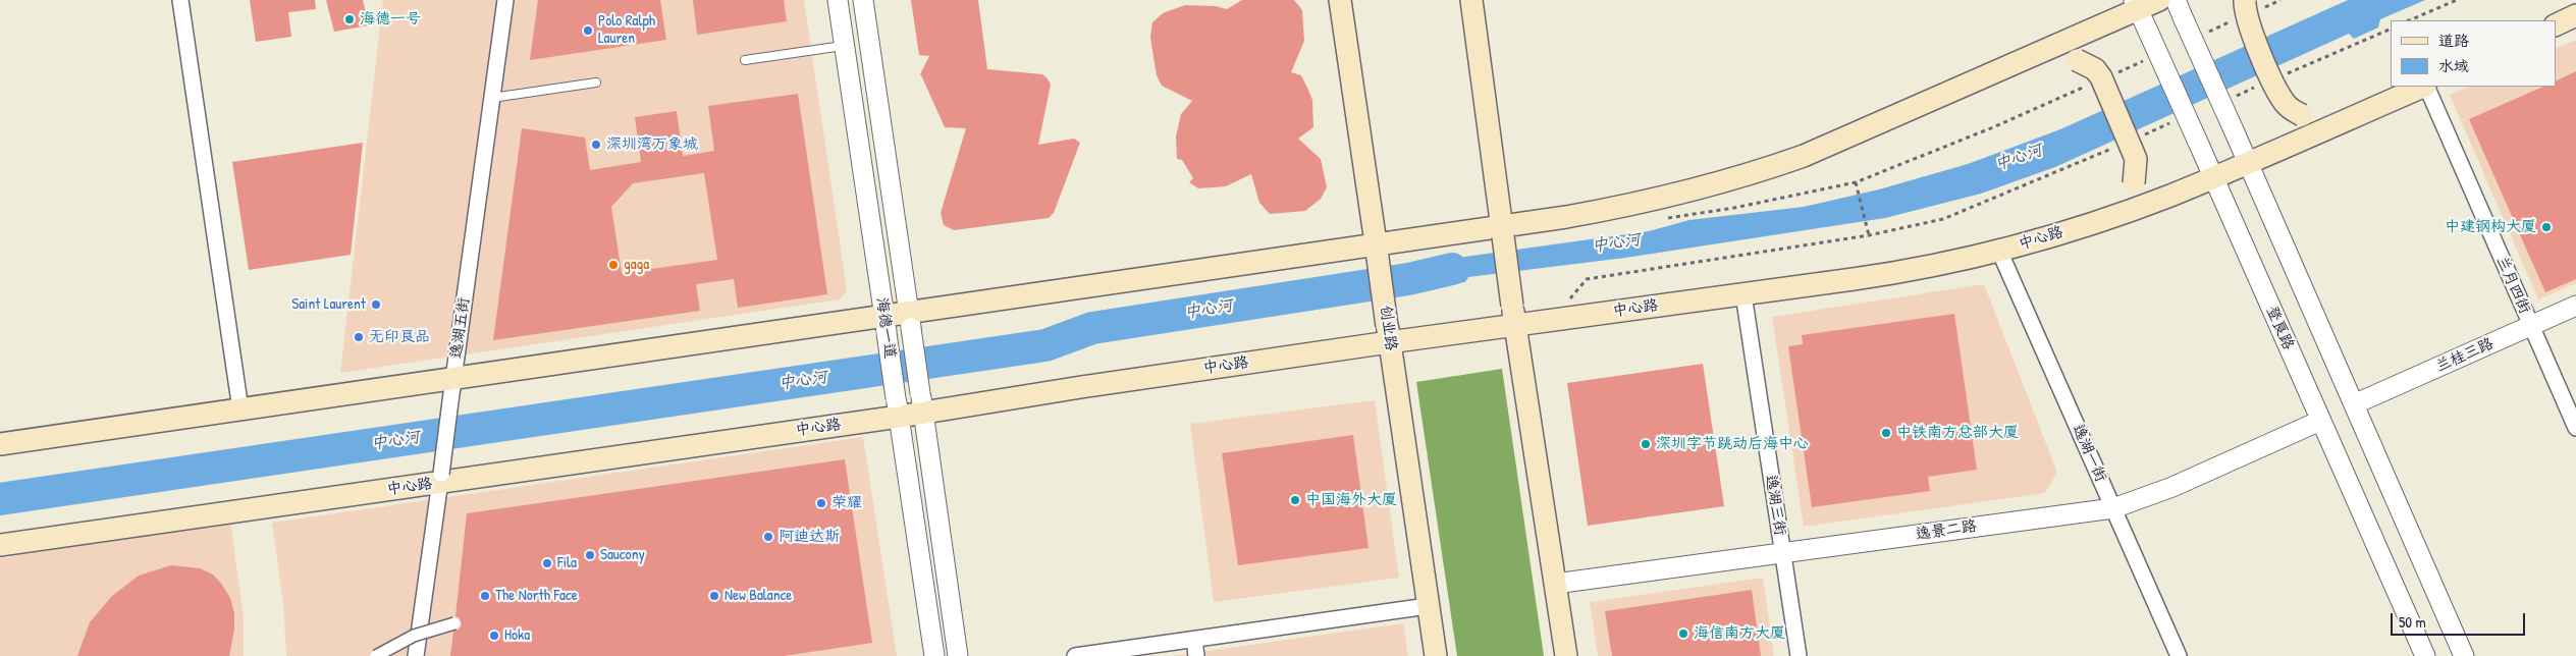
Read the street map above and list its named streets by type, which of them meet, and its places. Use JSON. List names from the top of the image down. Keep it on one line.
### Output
{"streets":{"main road":["中心路","创业路"],"street":["兰月四街","逸湖五街","海德一道","登良路","兰桂三路","逸湖一街","逸湖三街","逸景二路"]},"crossings":[["中心路","逸湖五街"],["中心路","海德一道"],["中心路","创业路"],["中心路","登良路"],["中心路","逸湖一街"],["中心路","逸湖三街"],["兰月四街","兰桂三路"],["登良路","逸景二路"],["逸湖一街","逸景二路"],["逸湖三街","逸景二路"]],"water":["中心河"],"places":["海德一号","Polo Ralph Lauren","深圳湾万象城","中建钢构大厦","gaga","Saint Laurent","无印良品","中铁南方总部大厦","深圳字节跳动后海中心","中国海外大厦","荣耀","阿迪达斯","Saucony","Fila","The North Face","New Balance","海信南方大厦","Hoka"],"legend":["道路","水域"],"scale_bar":"50 m"}
